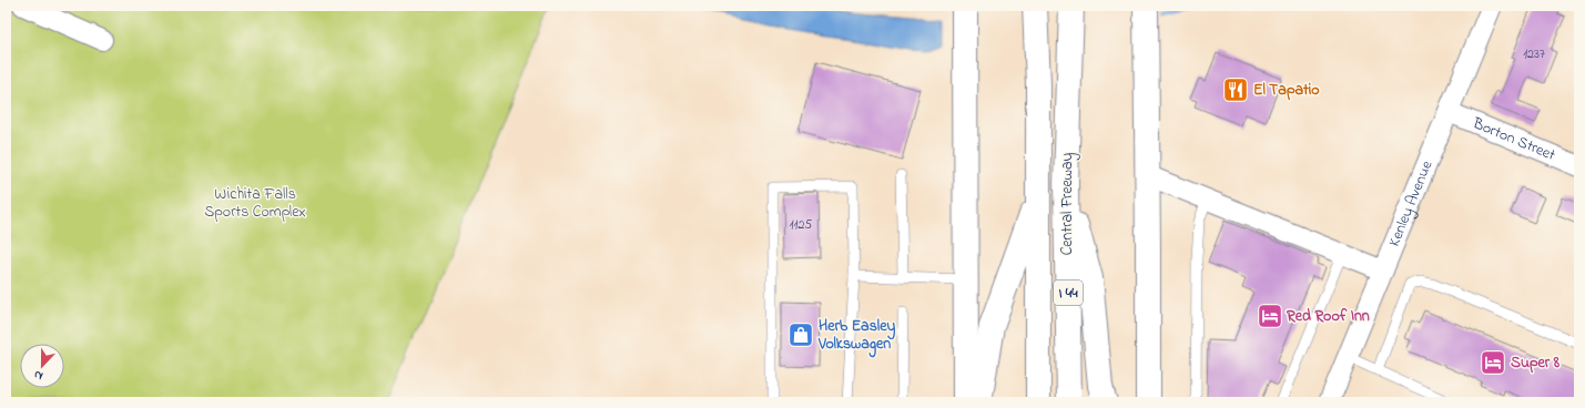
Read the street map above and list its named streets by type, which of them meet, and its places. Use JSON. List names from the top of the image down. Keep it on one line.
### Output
{"streets":{"main road":["Central Freeway","I 44"],"street":["Borton Street","Kenley Avenue"]},"crossings":[["Borton Street","Kenley Avenue"]],"parks":["Wichita Falls Sports Complex"],"places":{"restaurant":["El Tapatio"],"hotel":["Red Roof Inn","Super 8"],"shop":["Herb Easley Volkswagen"]},"house_numbers":["1237","1125"],"north":"bottom"}
